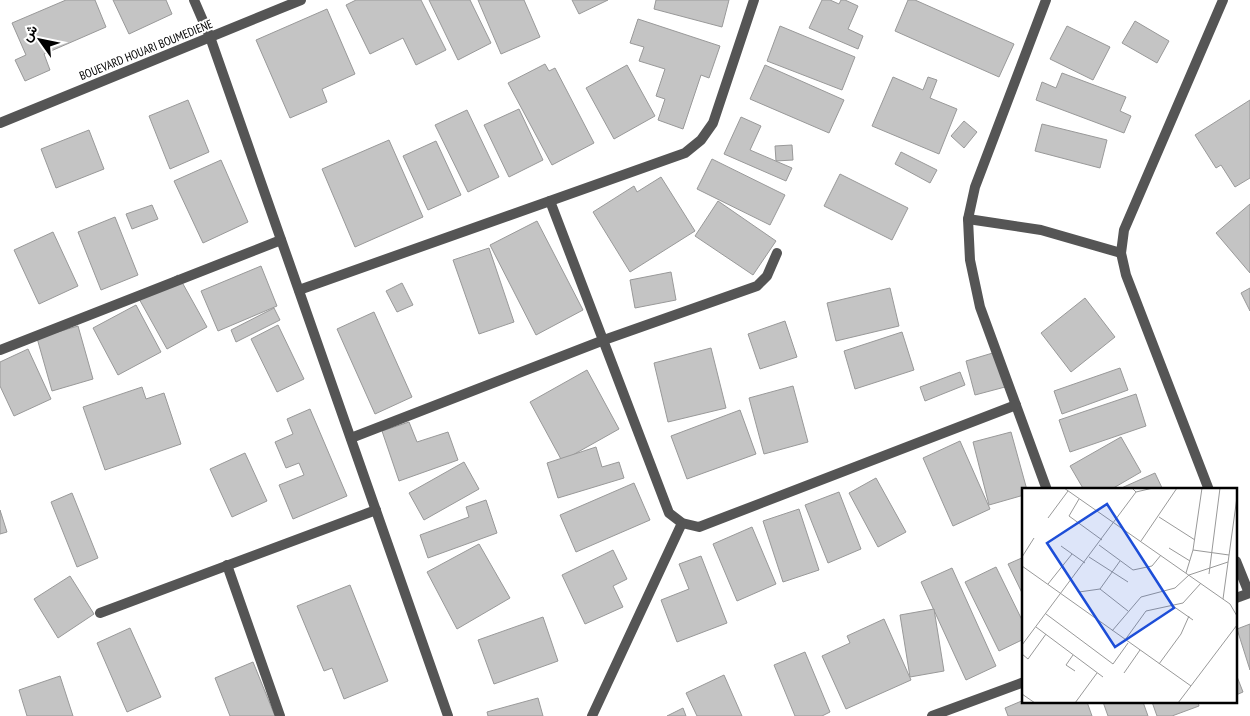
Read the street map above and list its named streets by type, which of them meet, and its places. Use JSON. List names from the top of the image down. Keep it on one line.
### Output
{"streets":{"street":["BOUEVARD HOUARI BOUMEDIENE"]},"north":"top left"}
